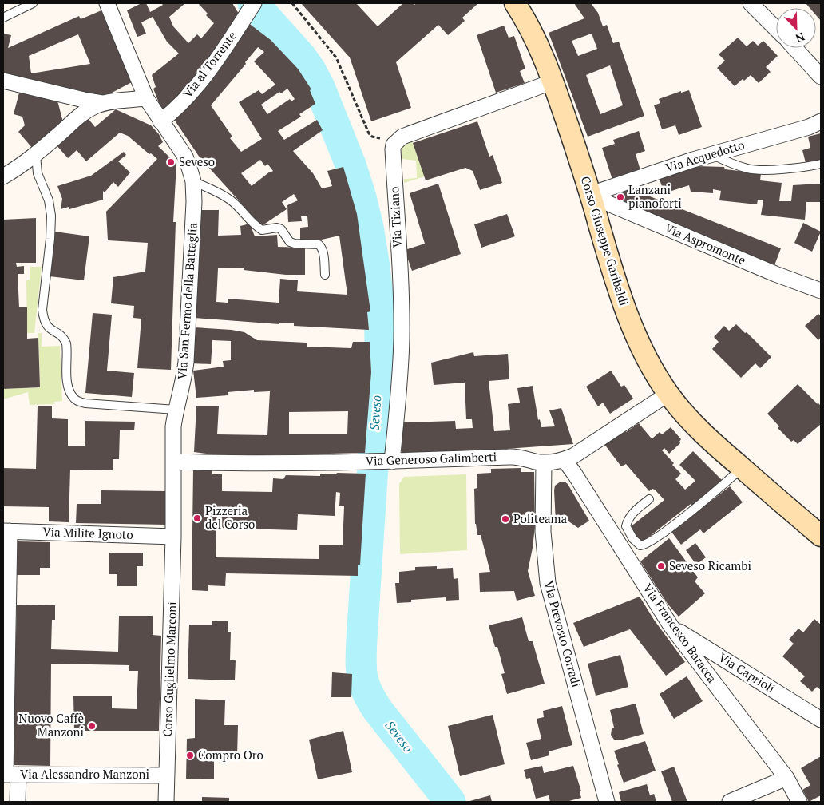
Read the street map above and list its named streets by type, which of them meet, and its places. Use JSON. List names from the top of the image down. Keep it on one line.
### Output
{"streets":{"main road":["Corso Giuseppe Garibaldi"],"street":["Via al Torrente","Via Acquedotto","Via Tiziano","Via Aspromonte","Via San Fermo della Battaglia","Via Generoso Galimberti","Via Milite Ignoto","Via Francesco Baracca","Via Prevosto Corradi","Corso Guglielmo Marconi","Via Caprioli","Via Alessandro Manzoni"]},"crossings":[["Via al Torrente","Via San Fermo della Battaglia"],["Via Acquedotto","Corso Giuseppe Garibaldi"],["Via Acquedotto","Via Aspromonte"],["Via Tiziano","Via Generoso Galimberti"],["Corso Giuseppe Garibaldi","Via Aspromonte"],["Corso Giuseppe Garibaldi","Via Generoso Galimberti"],["Via San Fermo della Battaglia","Via Generoso Galimberti"],["Via San Fermo della Battaglia","Via Milite Ignoto"],["Via San Fermo della Battaglia","Corso Guglielmo Marconi"],["Via Generoso Galimberti","Via Francesco Baracca"],["Via Generoso Galimberti","Via Prevosto Corradi"],["Via Milite Ignoto","Corso Guglielmo Marconi"],["Via Francesco Baracca","Via Caprioli"],["Corso Guglielmo Marconi","Via Alessandro Manzoni"]],"water":["Seveso"],"places":["Seveso","Lanzani pianoforti","Pizzeria del Corso","Politeama","Seveso Ricambi","Nuovo Caffè Manzoni","Compro Oro"],"north":"bottom right"}
